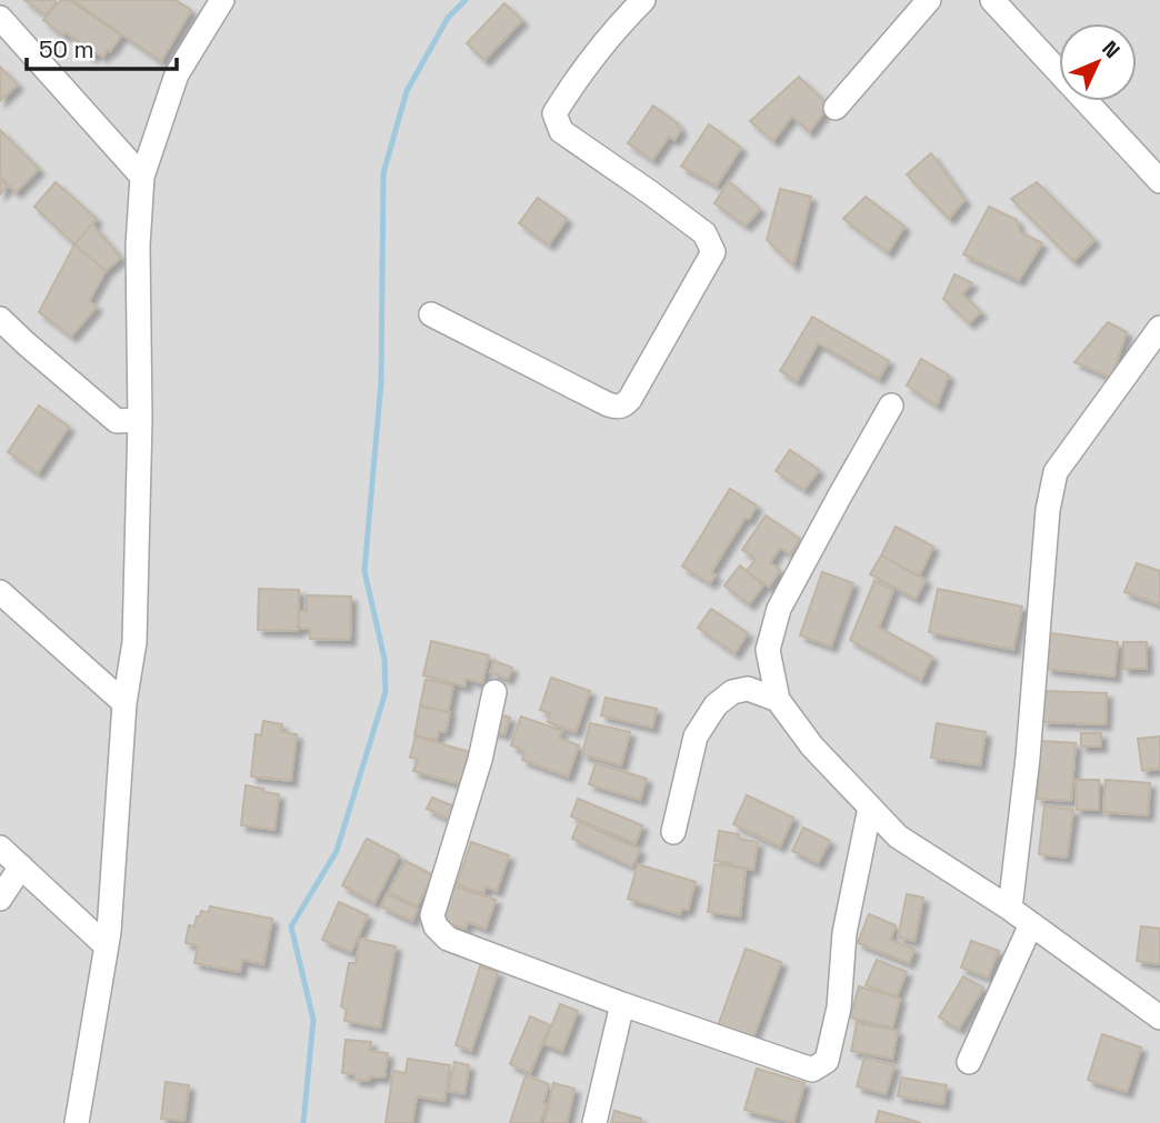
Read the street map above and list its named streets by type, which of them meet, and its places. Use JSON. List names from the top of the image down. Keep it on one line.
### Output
{"scale_bar":"50 m","north":"top right"}
